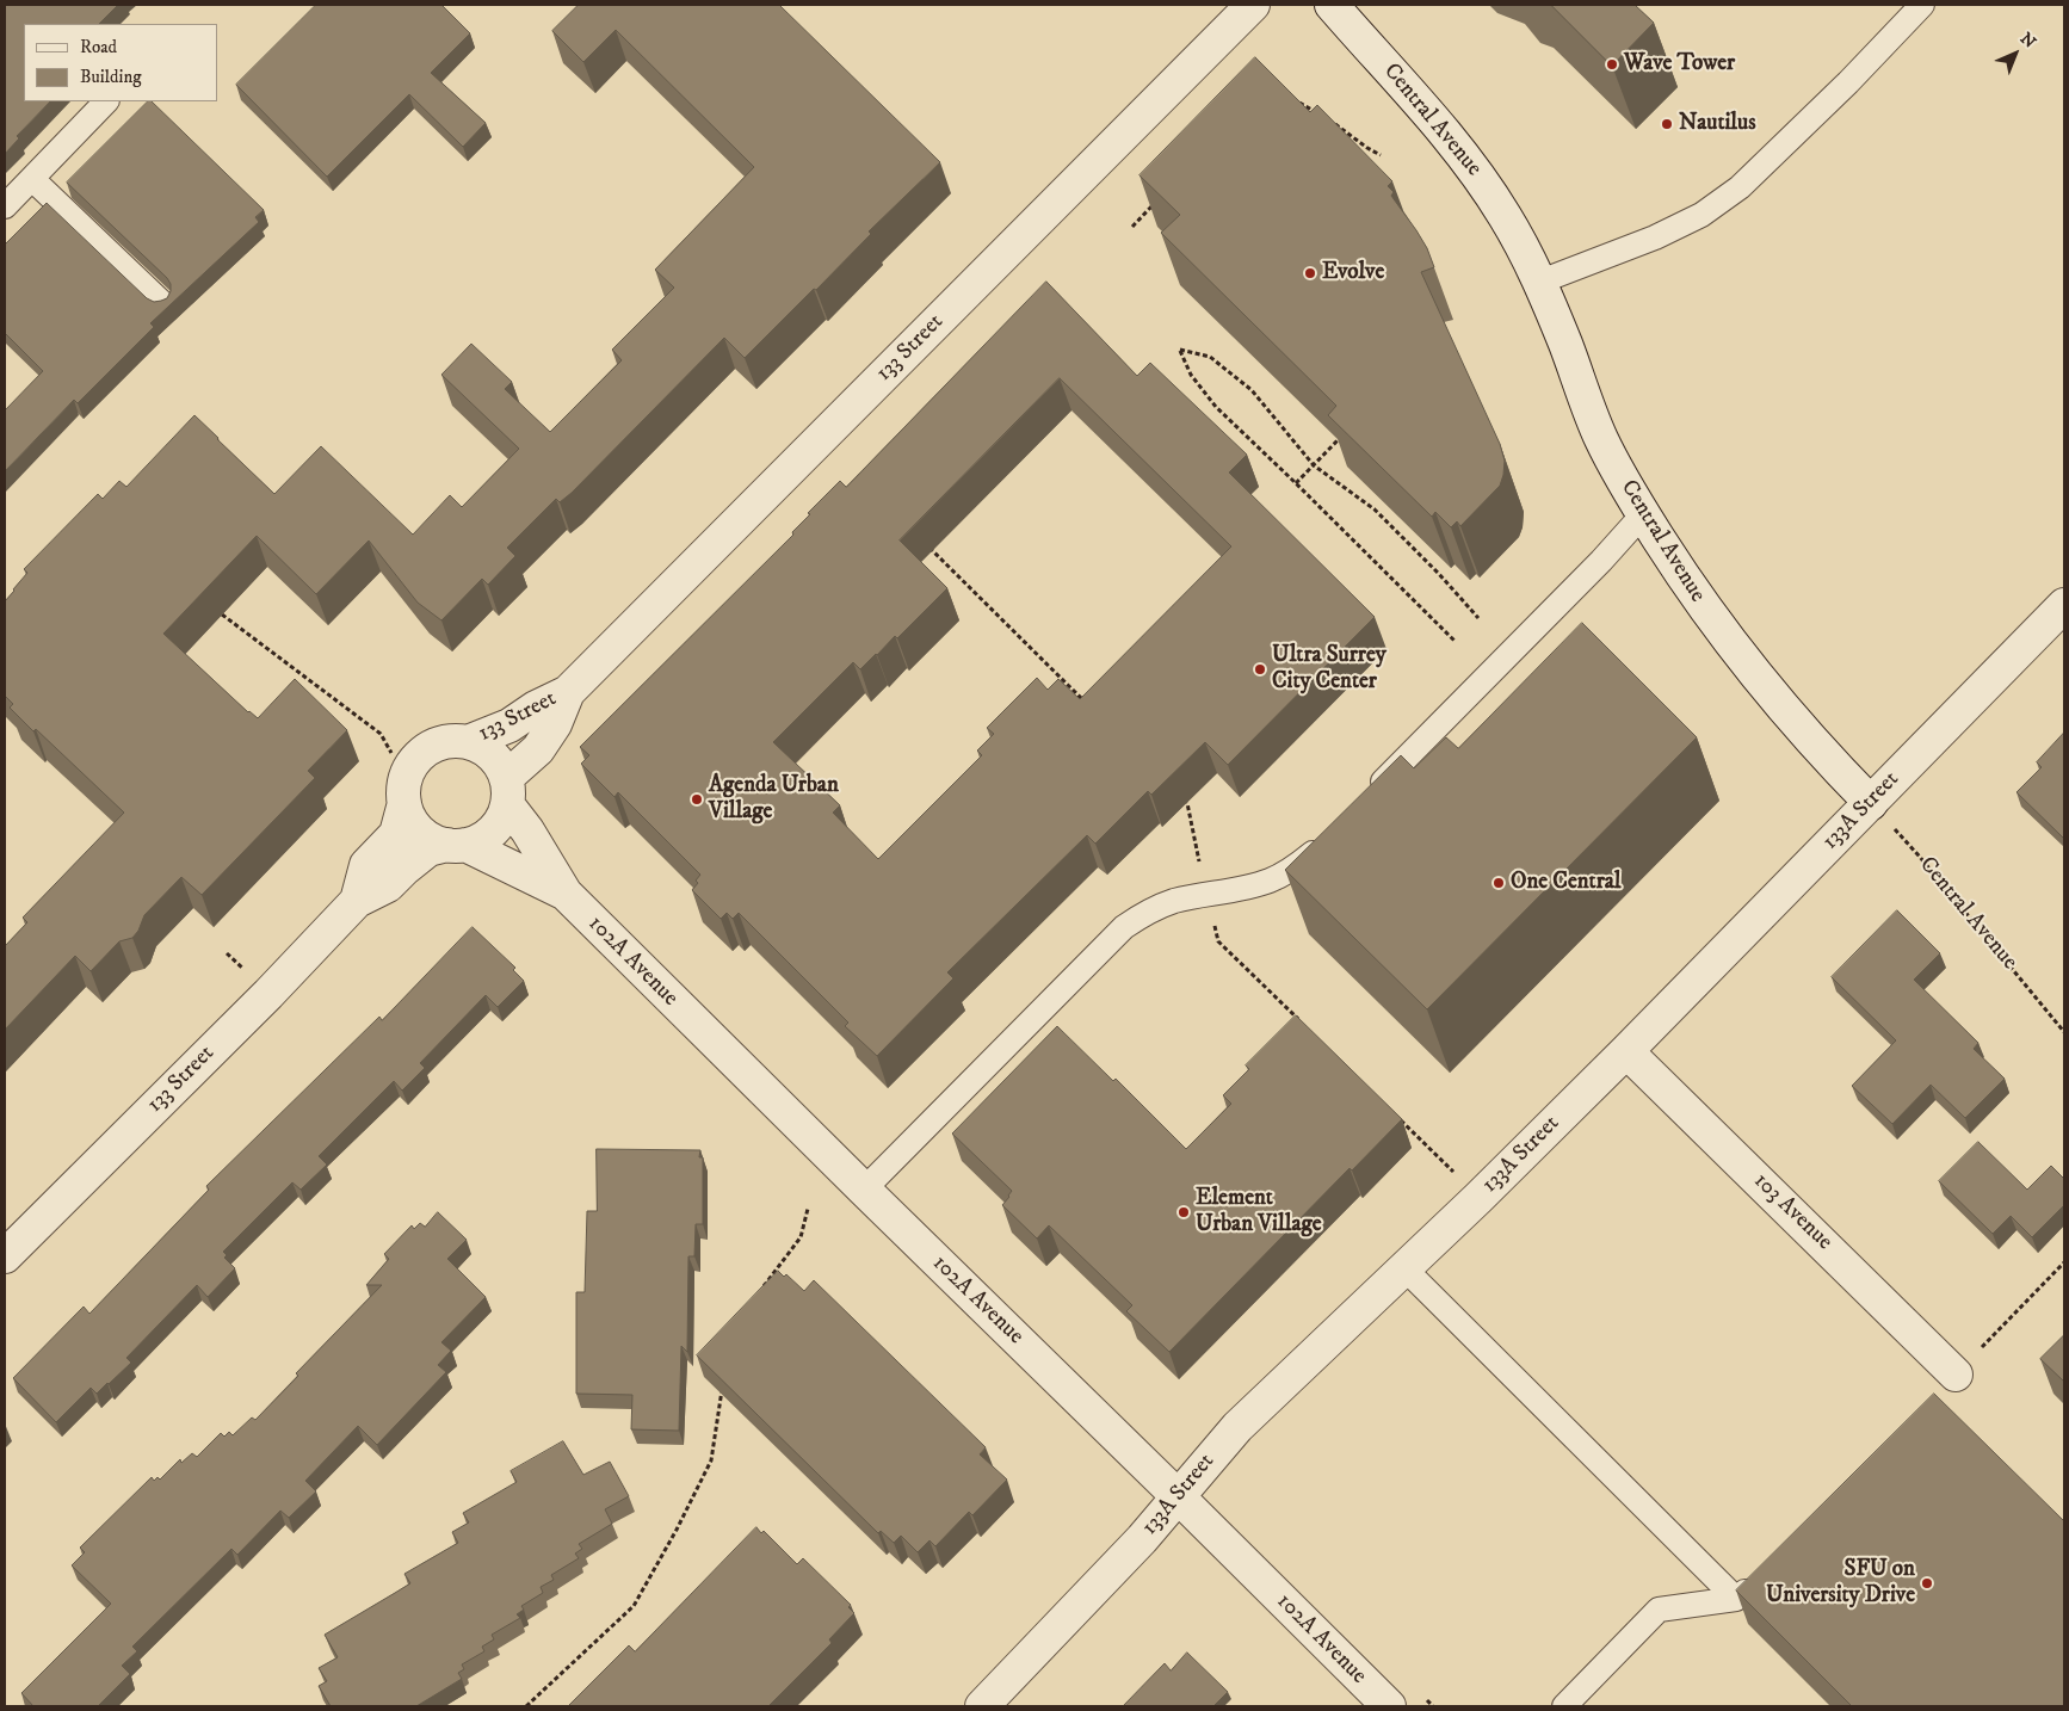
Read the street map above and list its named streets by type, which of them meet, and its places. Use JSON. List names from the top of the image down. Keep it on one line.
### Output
{"streets":{"street":["Central Avenue","133 Street","133A Street","102A Avenue","103 Avenue"]},"crossings":[["Central Avenue","133A Street"],["133 Street","102A Avenue"],["133A Street","102A Avenue"],["133A Street","103 Avenue"]],"places":["Wave Tower","Nautilus","Evolve","Ultra Surrey City Center","Agenda Urban Village","One Central","Element Urban Village","SFU on University Drive"],"legend":["Road","Building"],"north":"top right"}
